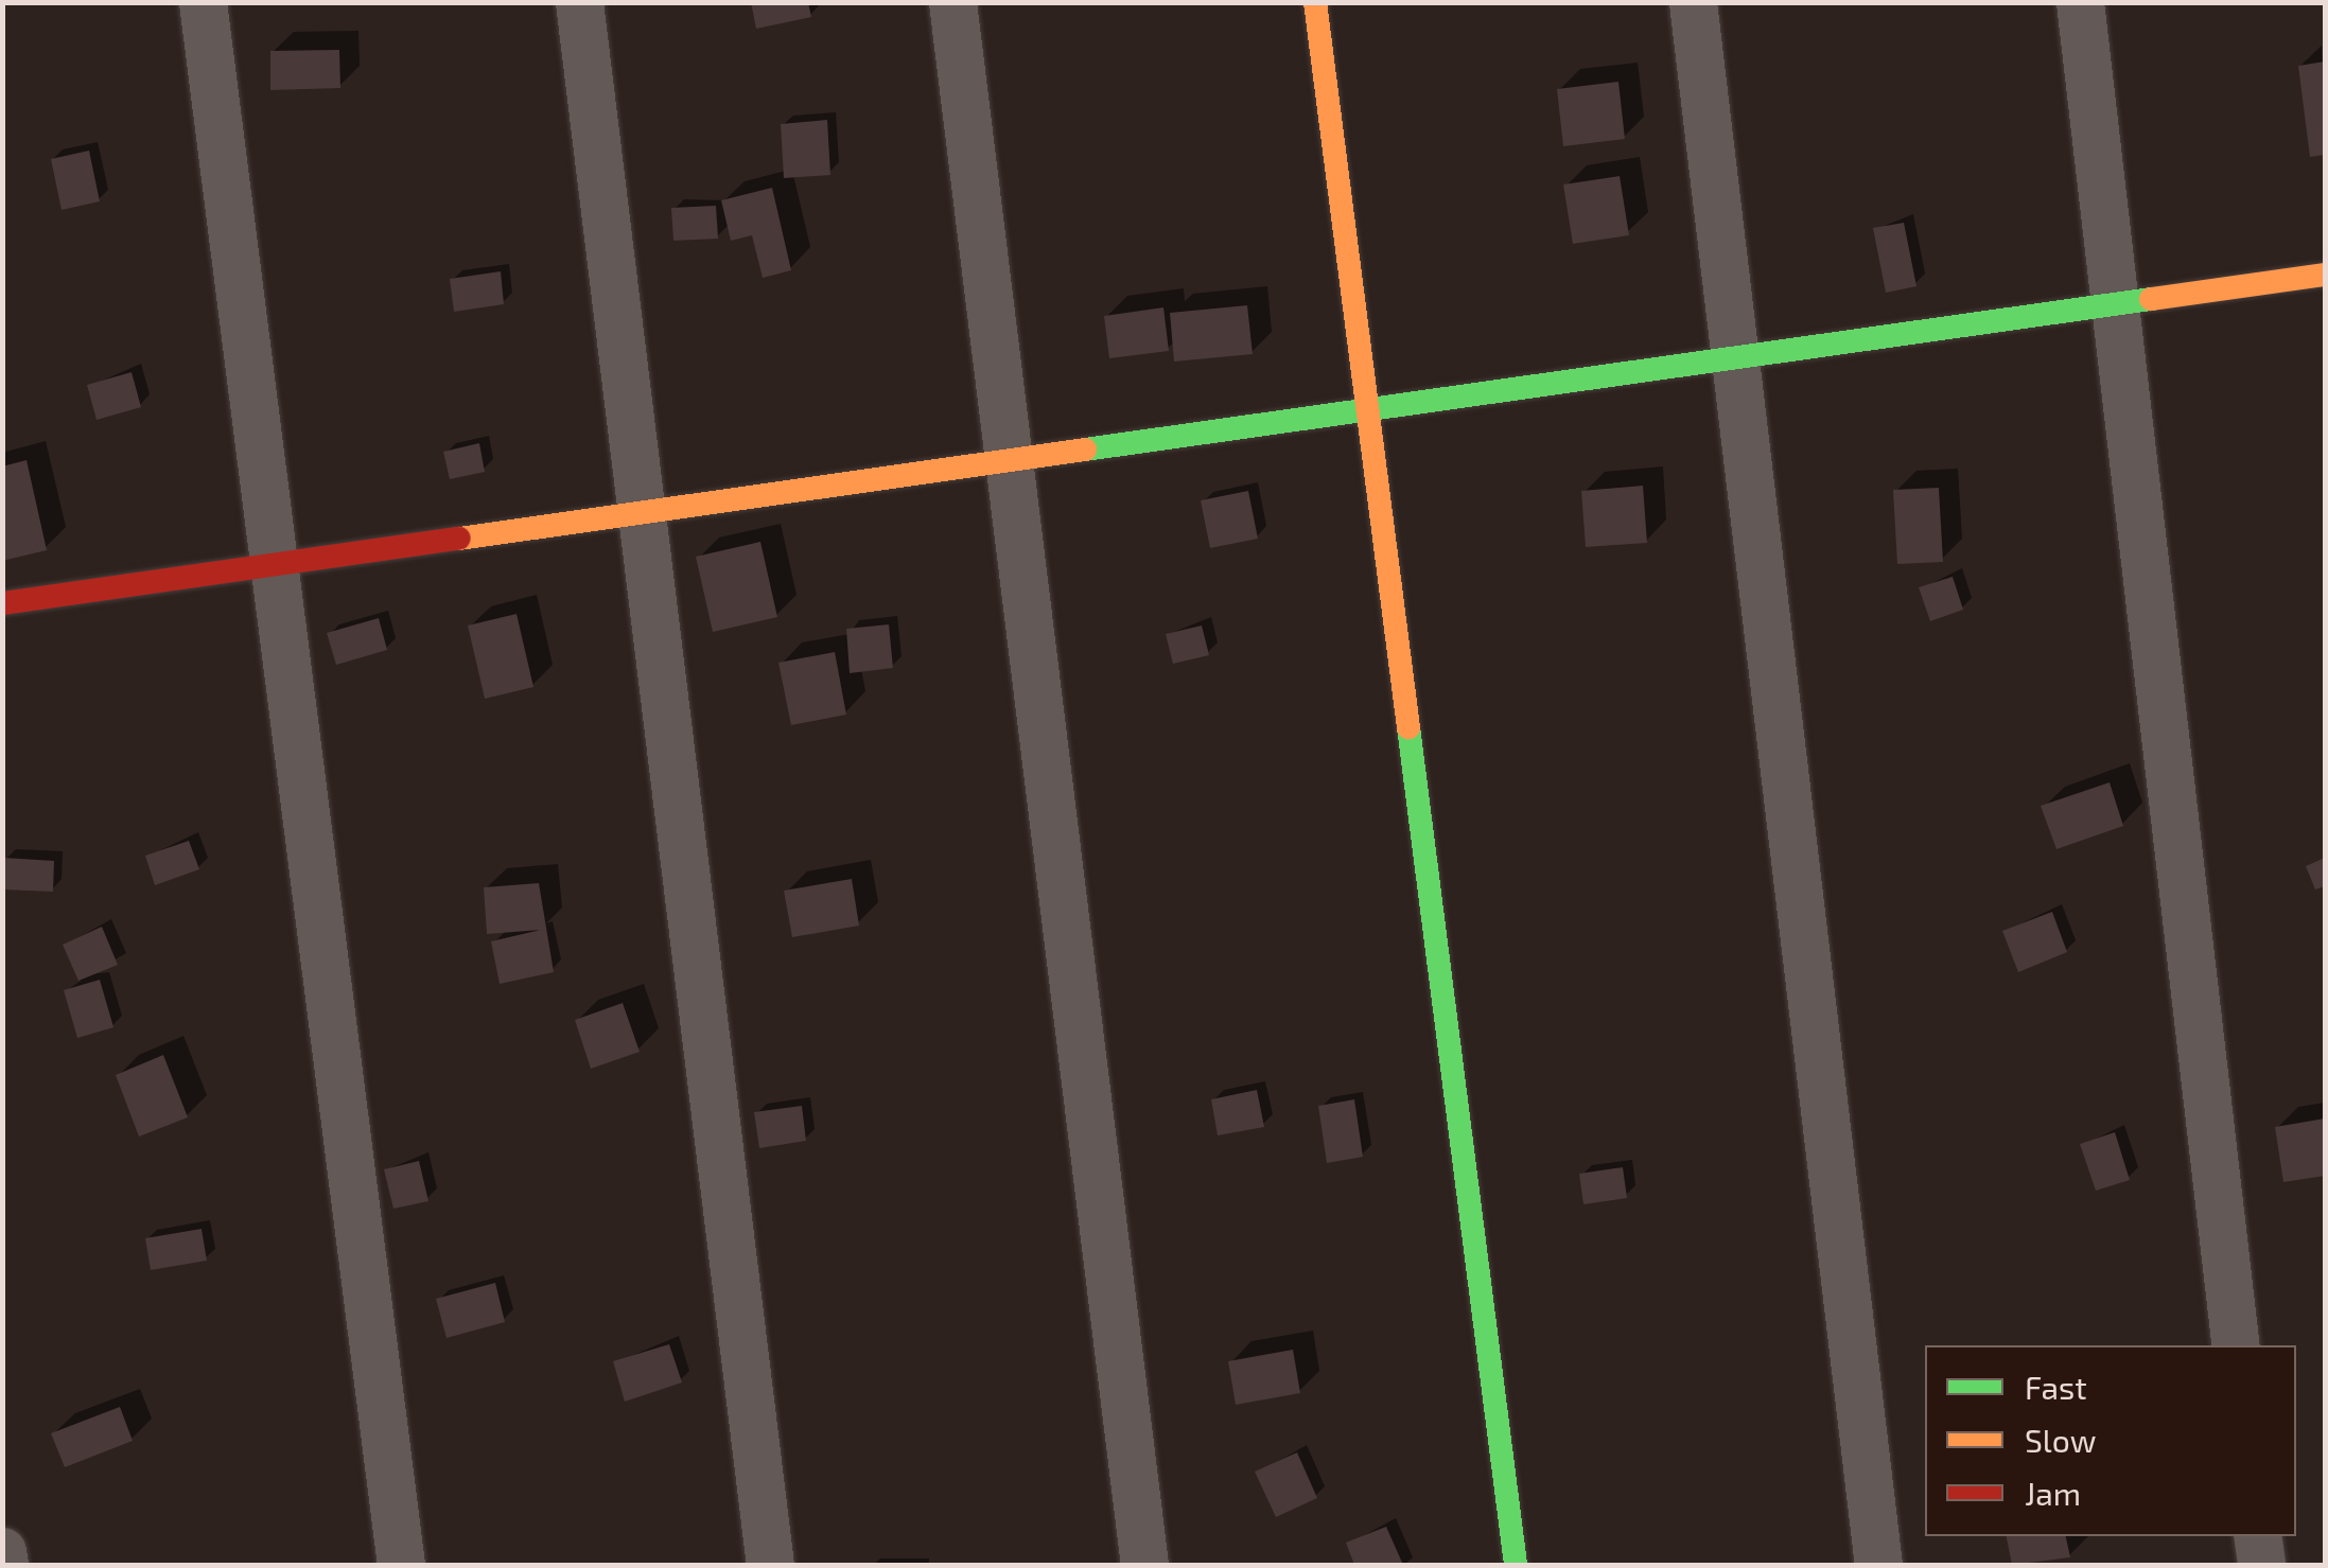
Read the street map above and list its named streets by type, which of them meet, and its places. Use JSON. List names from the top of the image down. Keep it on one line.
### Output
{"legend":["Fast","Slow","Jam"]}
